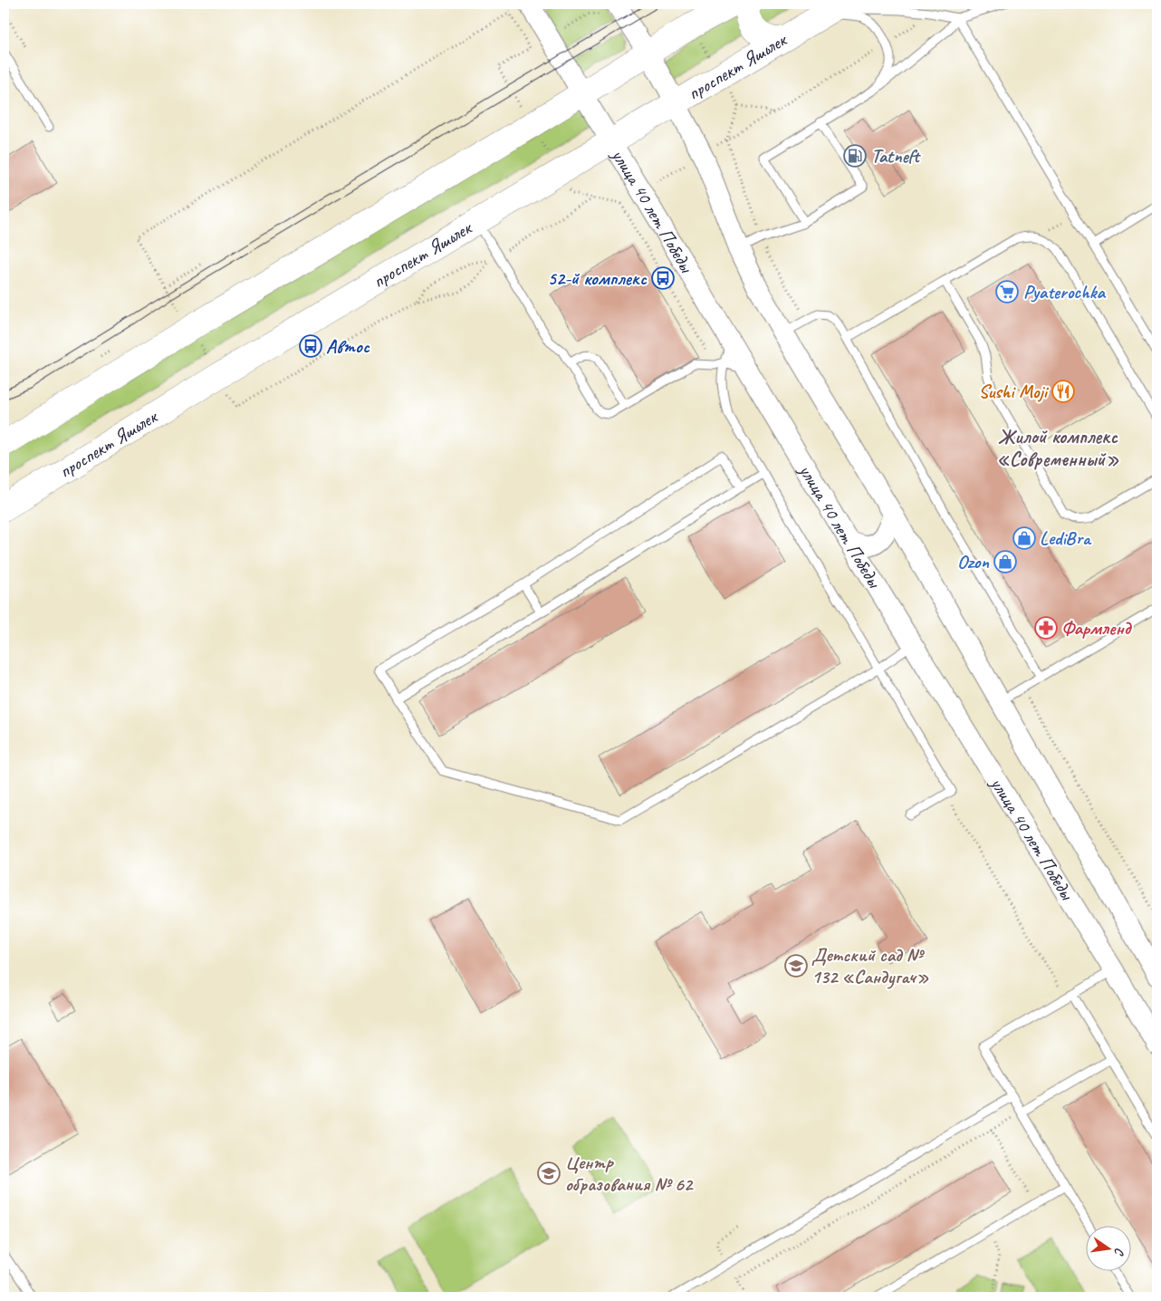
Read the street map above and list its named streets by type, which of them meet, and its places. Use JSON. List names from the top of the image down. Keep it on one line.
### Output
{"streets":{"main road":["проспект Яшьлек"],"street":["улица 40 лет Победы"]},"crossings":[["проспект Яшьлек","улица 40 лет Победы"]],"districts":["Жилой комплекс «Современный»"],"places":{"fuel station":["Tatneft"],"bus stop":["52-й комплекс","Автос"],"supermarket":["Pyaterochka"],"restaurant":["Sushi Moji"],"shop":["LediBra","Ozon"],"pharmacy":["Фармленд"],"school or university":["Детский сад № 132 «Сандугач»","Центр образования № 62"]},"north":"right"}
